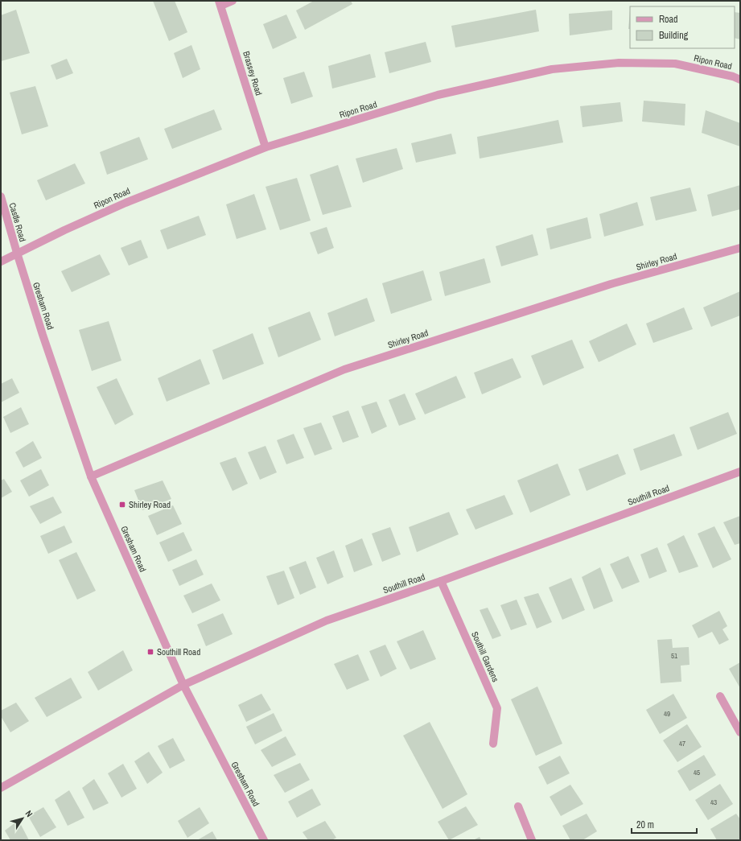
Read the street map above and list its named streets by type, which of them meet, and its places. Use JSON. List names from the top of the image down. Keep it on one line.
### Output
{"streets":{"street":["Ripon Road","Brassey Road","Castle Road","Shirley Road","Gresham Road","Southill Road","Southill Gardens"]},"crossings":[["Ripon Road","Brassey Road"],["Ripon Road","Castle Road"],["Ripon Road","Gresham Road"],["Castle Road","Gresham Road"],["Shirley Road","Gresham Road"],["Gresham Road","Southill Road"],["Southill Road","Southill Gardens"]],"places":{"transit":["Shirley Road","Southill Road"]},"house_numbers":["51","49","47","45","43"],"legend":["Road","Building"],"scale_bar":"20 m","north":"top right"}
